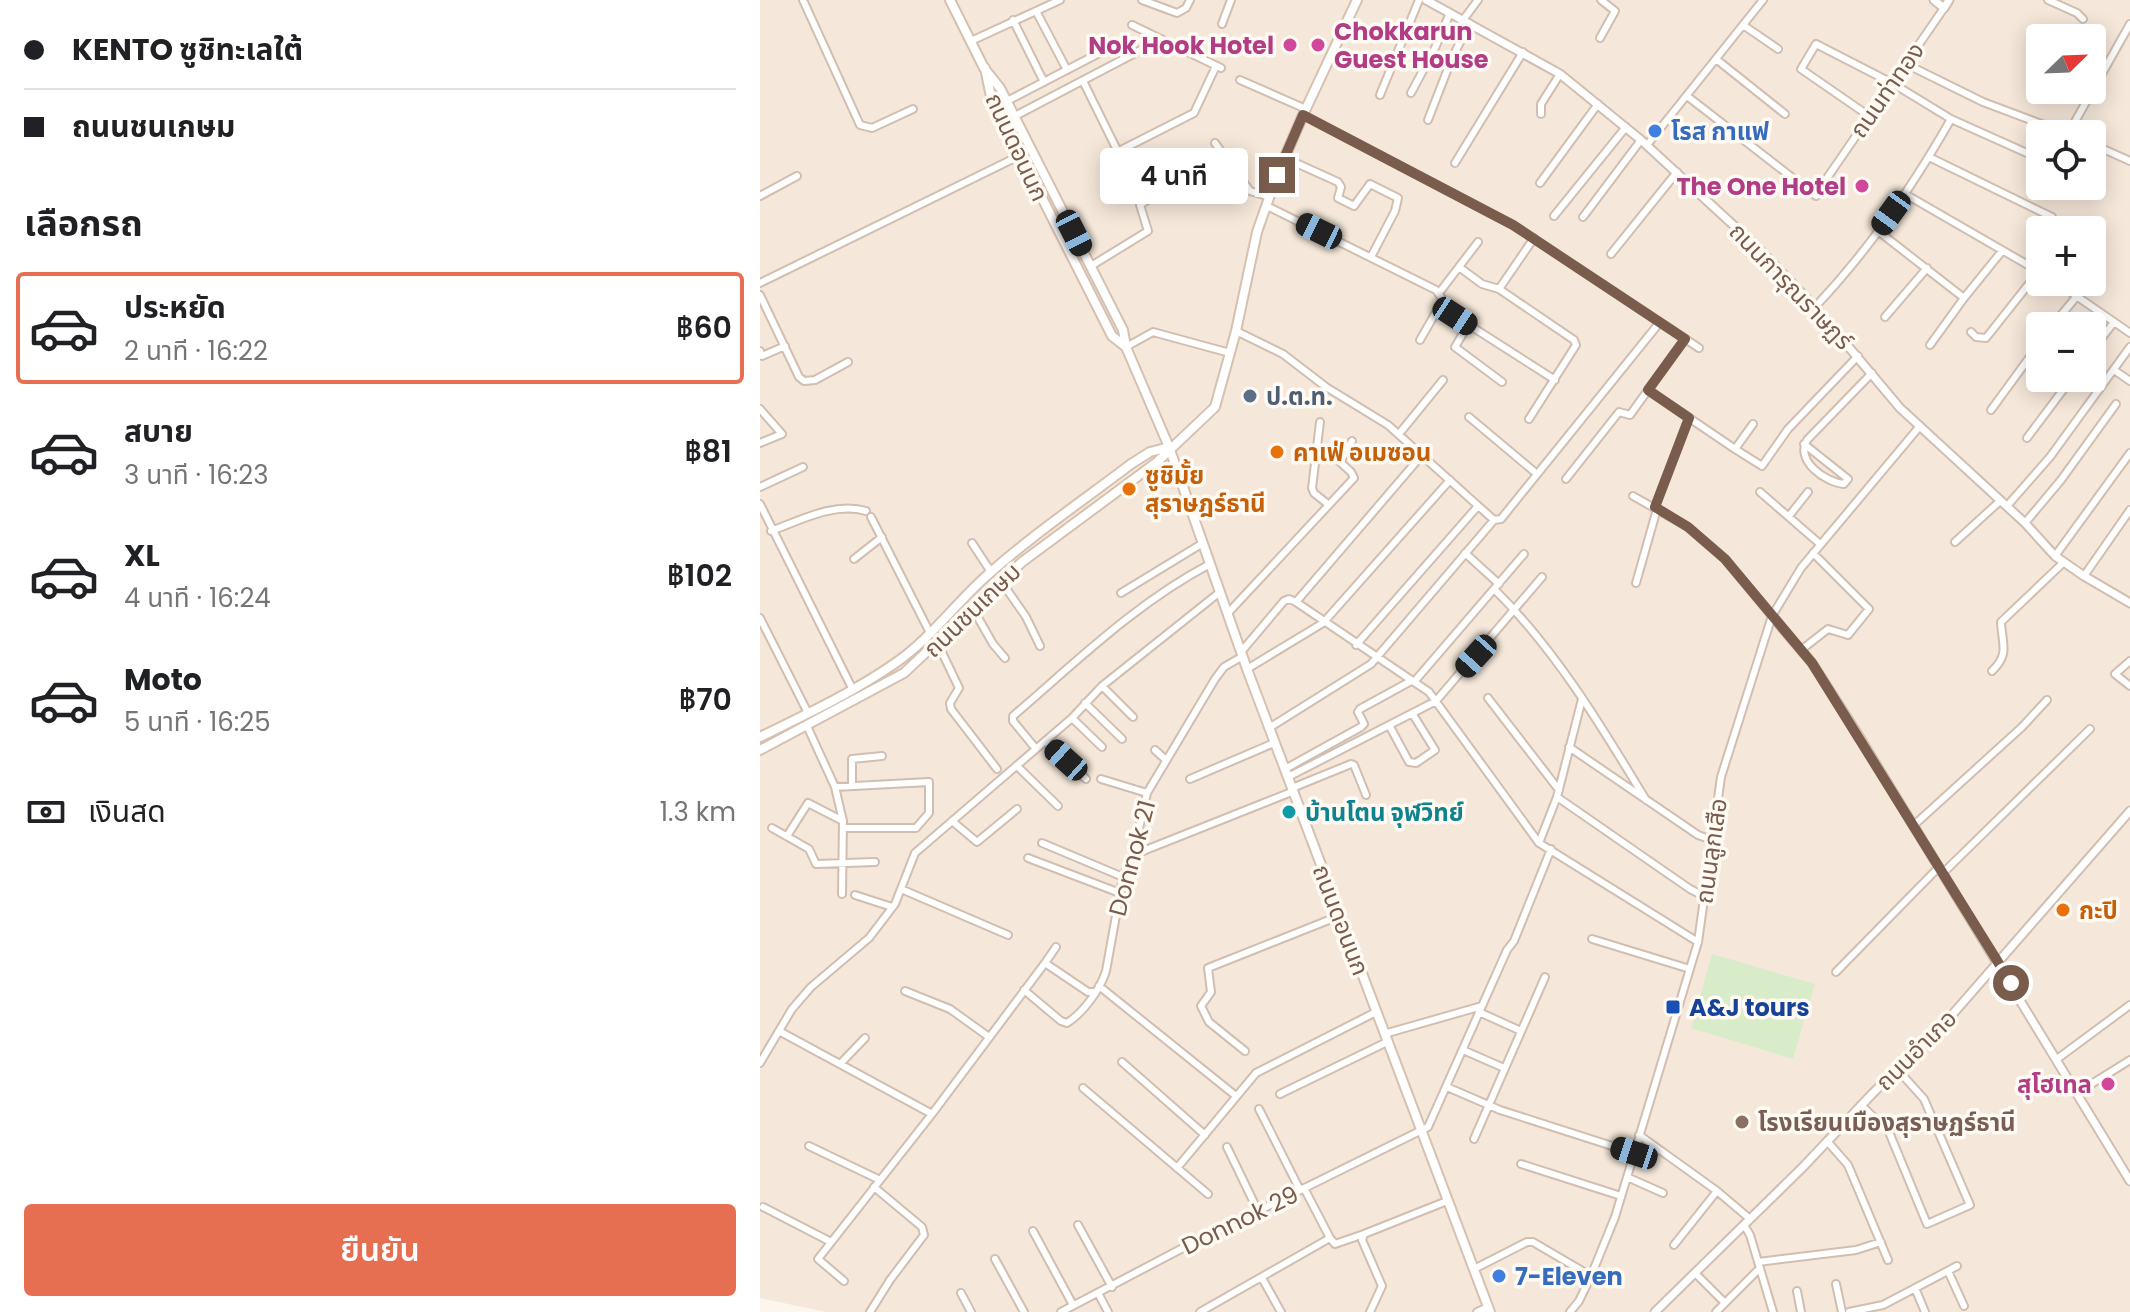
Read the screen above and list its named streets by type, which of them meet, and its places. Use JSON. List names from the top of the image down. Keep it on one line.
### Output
{"streets":{"main road":["ถนนดอนนก","ถนนชนเกษม"],"street":["ถนนท่าทอง","ถนนการุณราษฏร์","ถนนลูกเสือ","Donnok 21","ถนนอำเภอ","Donnok 29"]},"crossings":[["ถนนดอนนก","ถนนชนเกษม"],["ถนนดอนนก","Donnok 21"],["ถนนดอนนก","Donnok 29"],["ถนนการุณราษฏร์","ถนนลูกเสือ"]],"places":{"other":["Nok Hook Hotel","Chokkarun Guest House","โรส กาแฟ","The One Hotel","ป.ต.ท.","คาเฟ่ อเมซอน","ซูชิมั้ย สุราษฎร์ธานี","บ้านโตน จุฬวิทย์","กะปิ","สุโฮเทล","โรงเรียนเมืองสุราษฏร์ธานี","7-Eleven"],"transit":["A&J tours"]},"north":"top right","page":{"banner":["KENTO ซูชิทะเลใต้","ถนนชนเกษม"],"map_buttons":["+","−"],"bubble":"4 นาที","heading":"เลือกรถ","list":[{"name":"ประหยัด","note":"2 นาที · 16:22","value":"฿60"},{"name":"สบาย","note":"3 นาที · 16:23","value":"฿81"},{"name":"XL","note":"4 นาที · 16:24","value":"฿102"},{"name":"Moto","note":"5 นาที · 16:25","value":"฿70"}],"pay":["เงินสด","1.3 km"],"buttons":"ยืนยัน"}}
